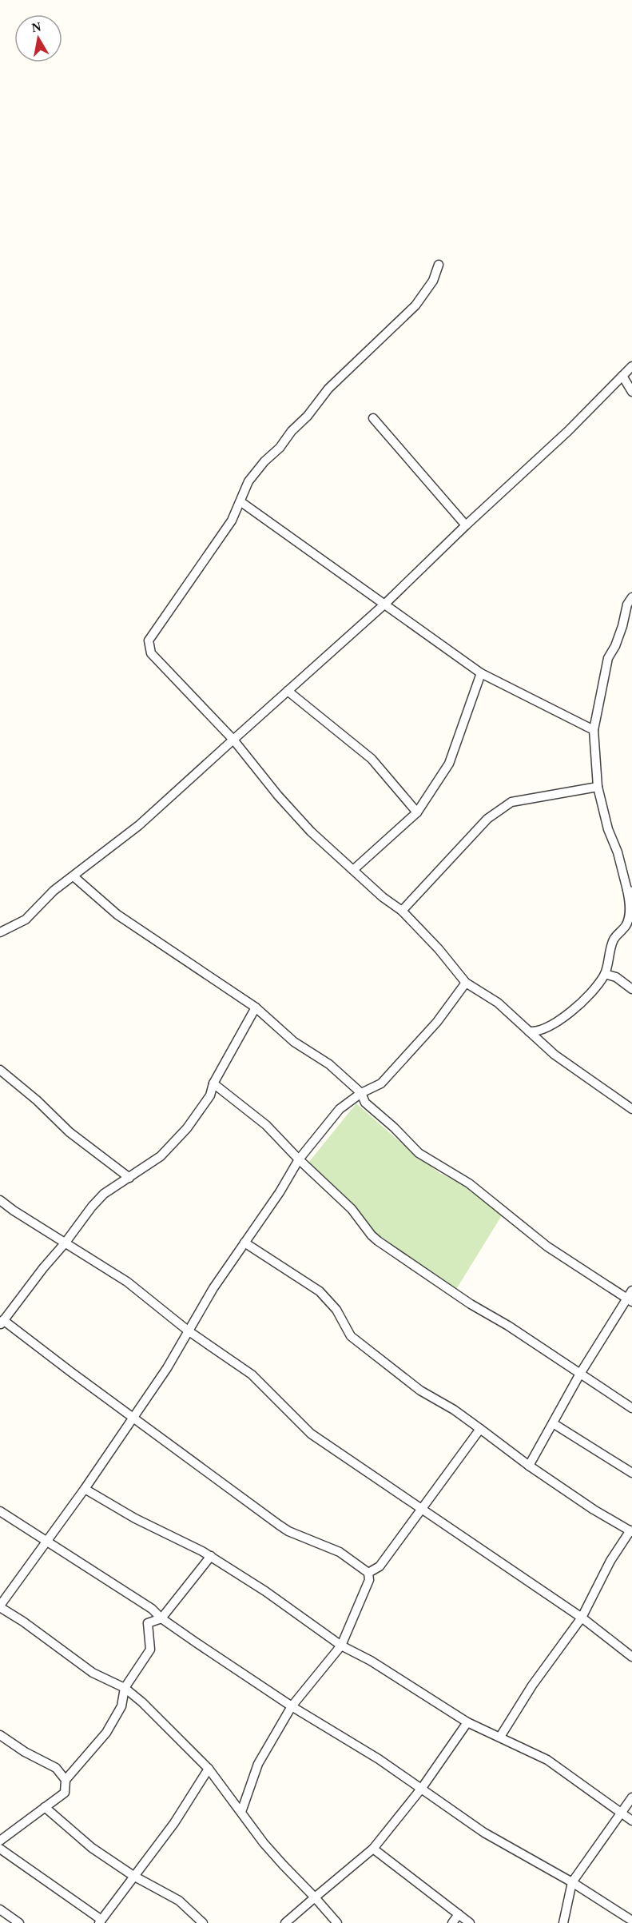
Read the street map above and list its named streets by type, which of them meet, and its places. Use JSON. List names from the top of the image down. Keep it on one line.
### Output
{"north":"top"}
